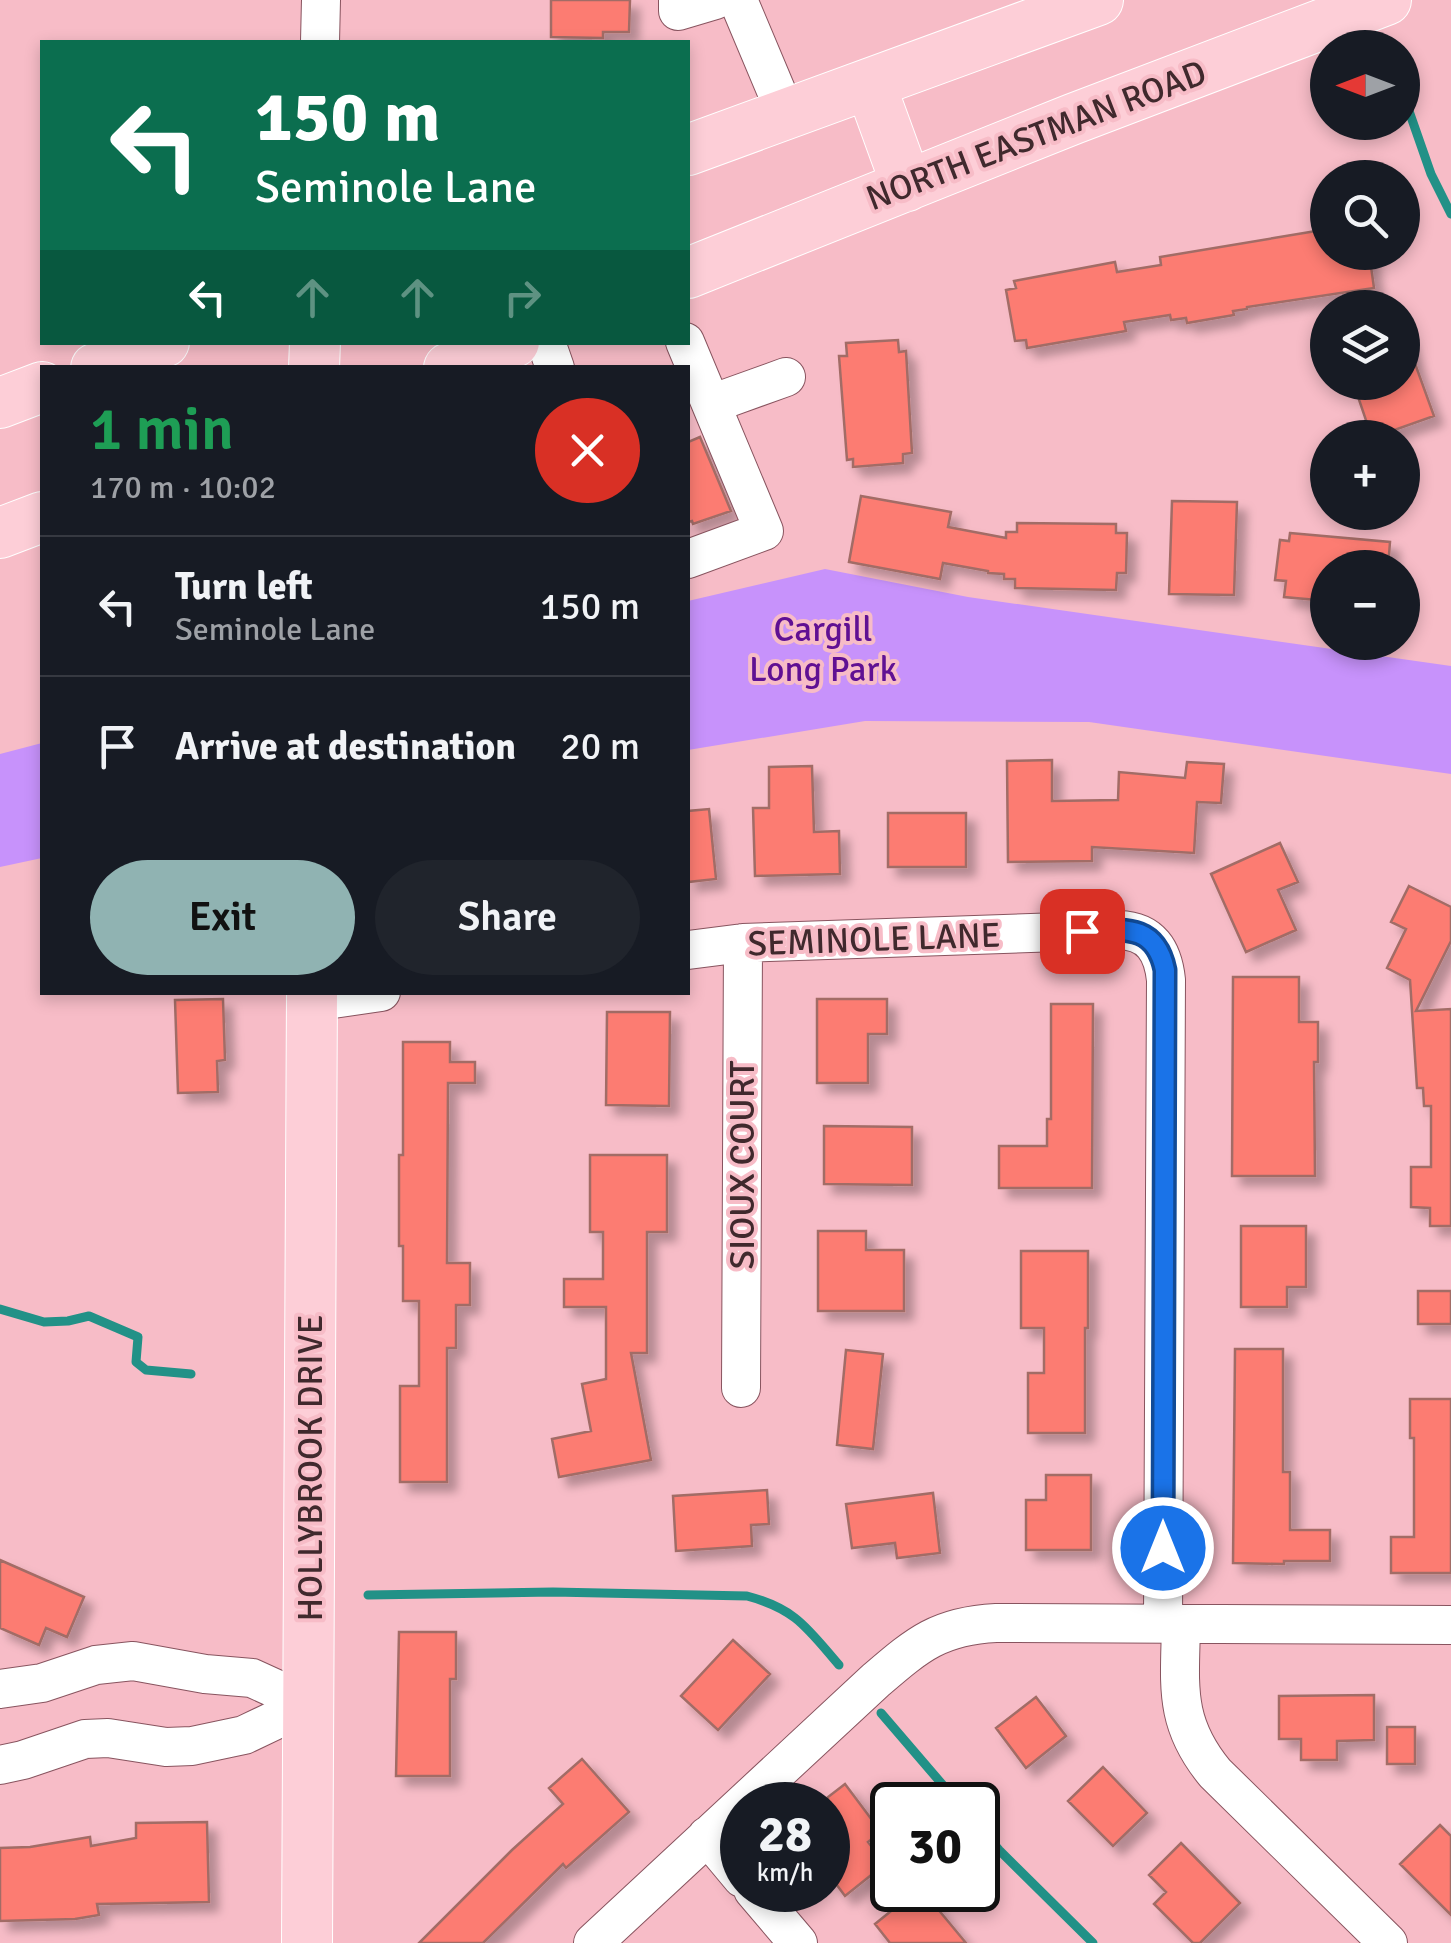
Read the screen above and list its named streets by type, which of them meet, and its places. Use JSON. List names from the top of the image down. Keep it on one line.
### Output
{"streets":{"main road":["NORTH EASTMAN ROAD","HOLLYBROOK DRIVE"],"street":["SEMINOLE LANE","SIOUX COURT"]},"crossings":[["SEMINOLE LANE","SIOUX COURT"]],"parks":["Cargill Long Park"],"north":"left","page":{"map_buttons":["+","−"],"turn":["150 m","Seminole Lane"],"heading":["1 min","170 m · 10:02"],"list":[{"name":"Turn left","note":"Seminole Lane","value":"150 m"},{"name":"Arrive at destination","value":"20 m"}],"buttons":["Exit","Share"],"speed":"28 km/h","limit":"30"}}
